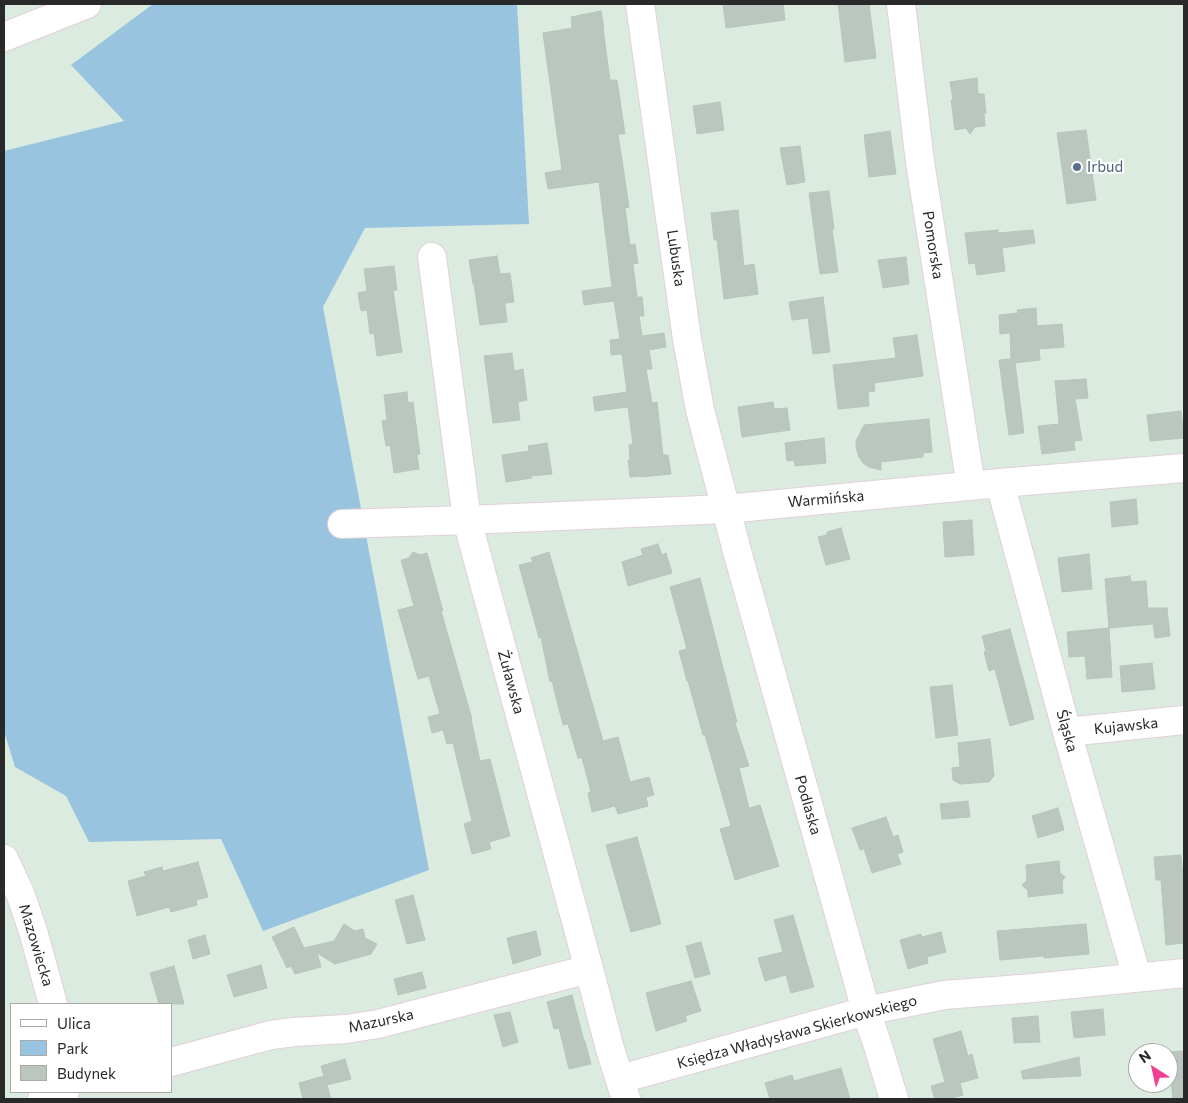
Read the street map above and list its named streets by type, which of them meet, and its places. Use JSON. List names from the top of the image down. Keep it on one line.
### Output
{"streets":{"street":["Pomorska","Lubuska","Warmińska","Żuławska","Kujawska","Śląska","Podlaska","Mazowiecka","Mazurska","Księdza Władysława Skierkowskiego"]},"crossings":[["Pomorska","Warmińska"],["Lubuska","Warmińska"],["Lubuska","Podlaska"],["Warmińska","Żuławska"],["Warmińska","Śląska"],["Warmińska","Podlaska"],["Żuławska","Mazurska"],["Żuławska","Księdza Władysława Skierkowskiego"],["Kujawska","Śląska"],["Śląska","Księdza Władysława Skierkowskiego"],["Podlaska","Księdza Władysława Skierkowskiego"]],"places":["Irbud"],"legend":["Ulica","Park","Budynek"],"north":"top left"}
